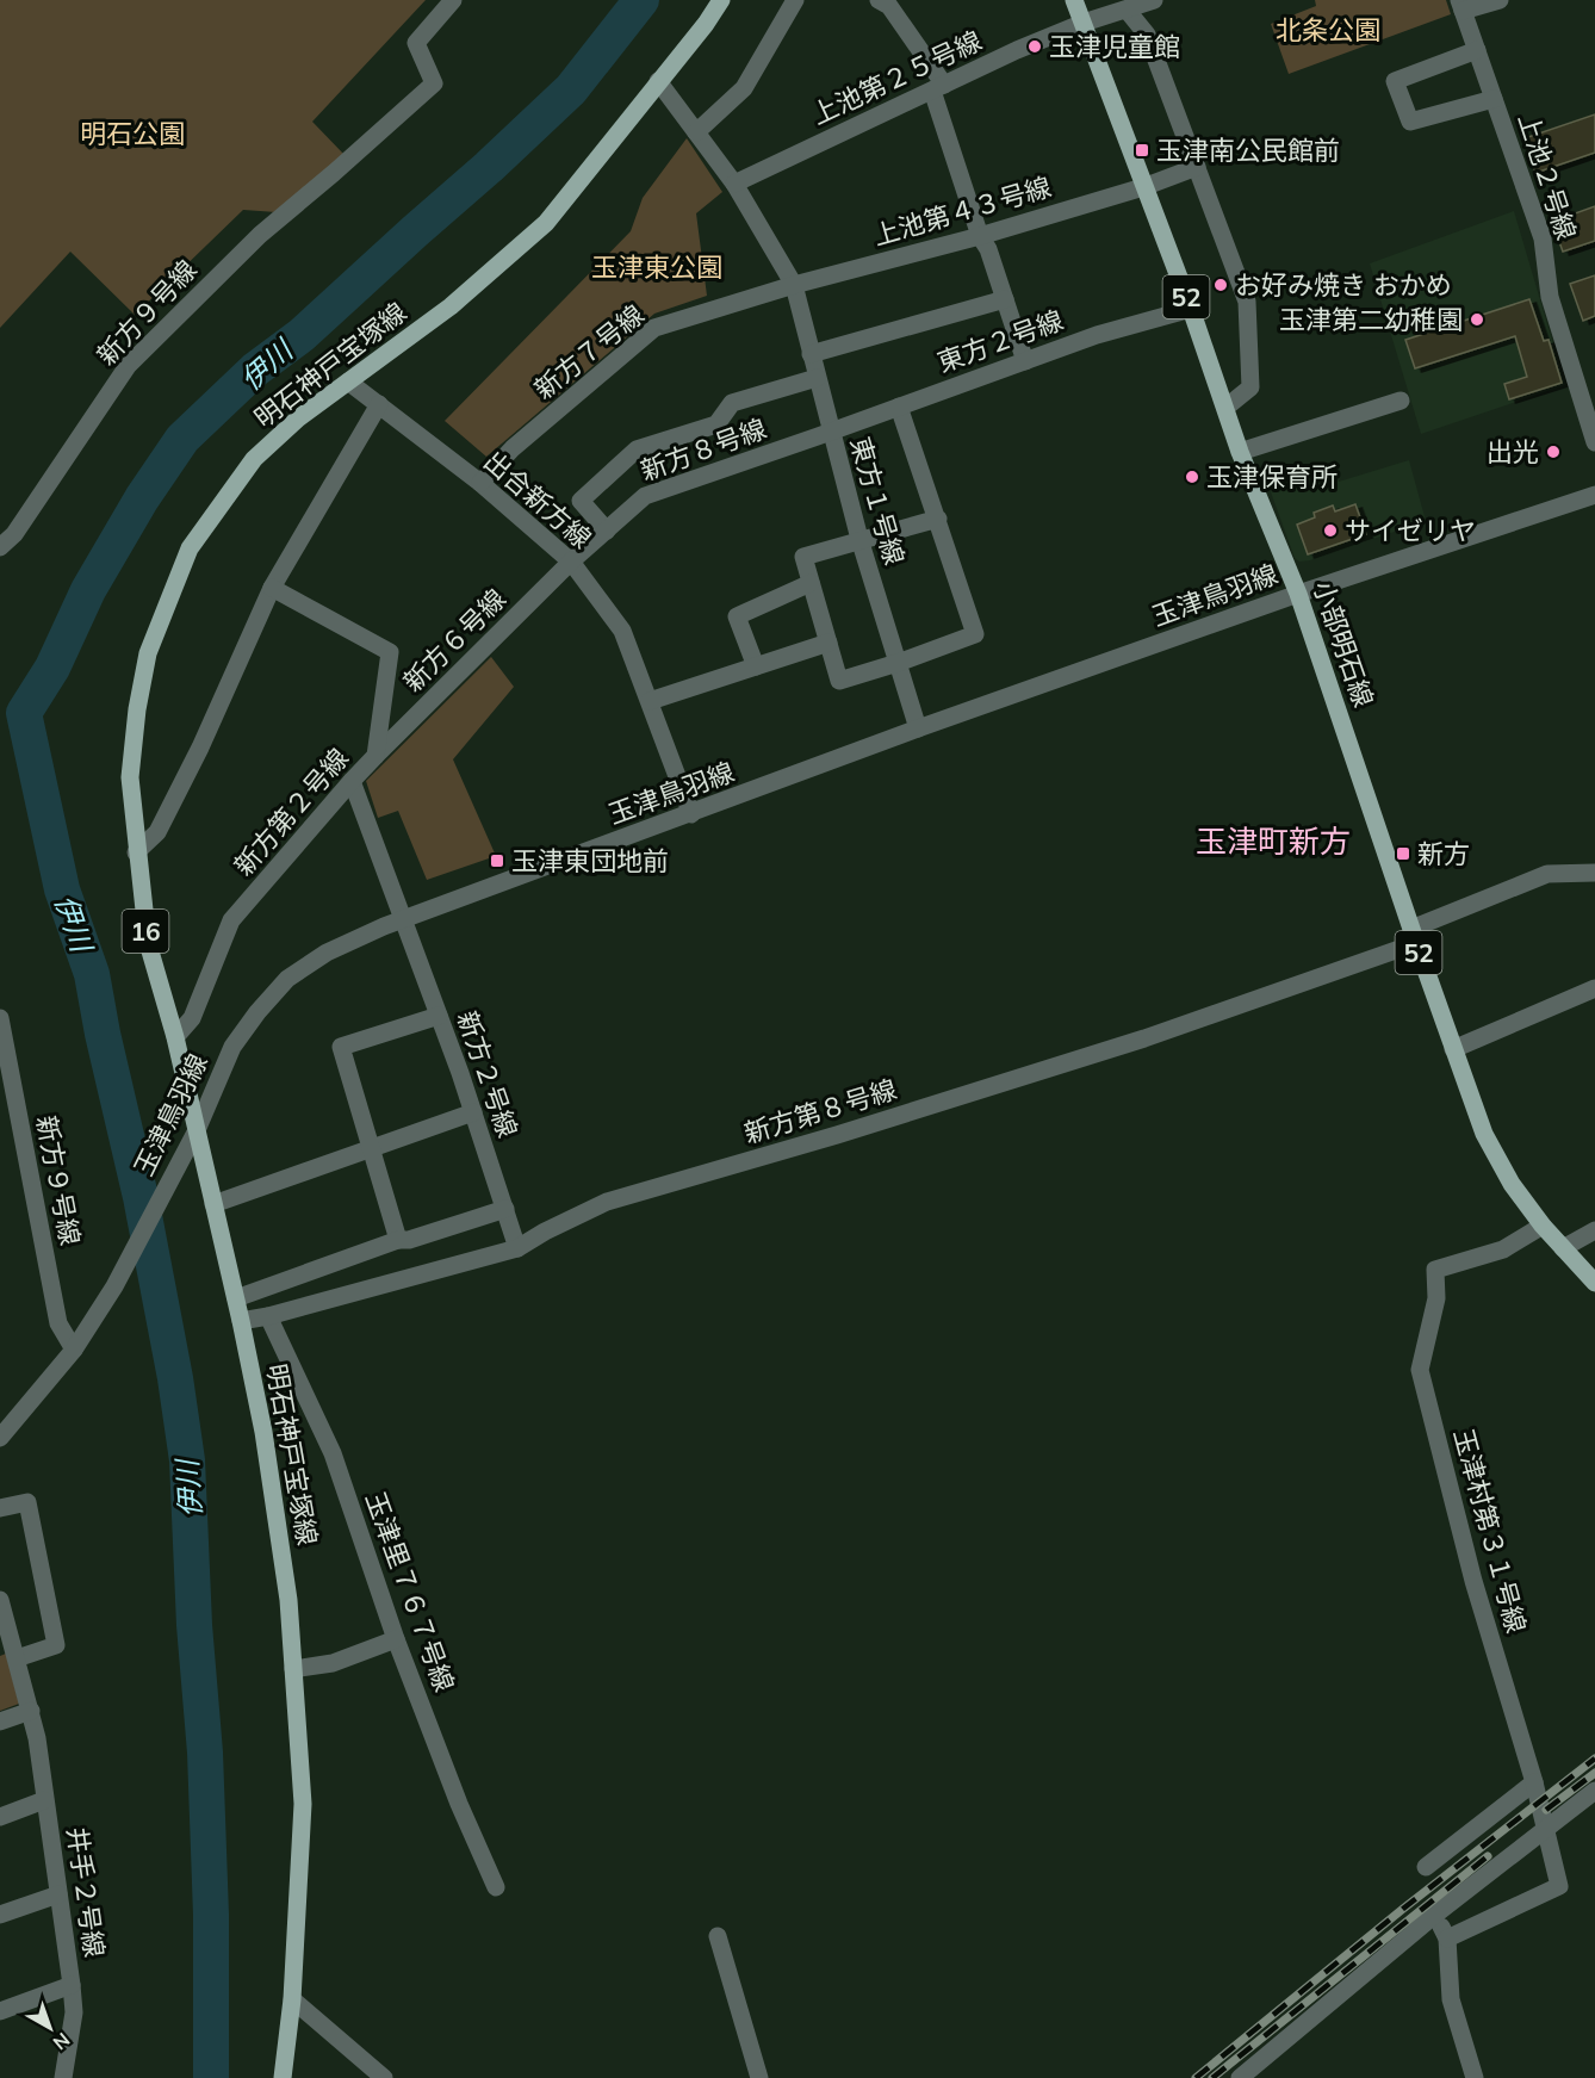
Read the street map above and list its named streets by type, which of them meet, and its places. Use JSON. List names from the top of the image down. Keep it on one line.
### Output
{"streets":{"main road":["52","明石神戸宝塚線","小部明石線","16"],"street":["上池第２５号線","上池２号線","上池第４３号線","新方９号線","東方２号線","新方７号線","新方８号線","出合新方線","東方１号線","玉津鳥羽線","新方６号線","新方第２号線","新方２号線","新方第８号線","玉津村第３１号線","玉津里７６７号線","井手２号線"]},"crossings":[["上池第２５号線","東方１号線"],["上池第２５号線","小部明石線"],["上池第４３号線","新方７号線"],["上池第４３号線","東方１号線"],["上池第４３号線","小部明石線"],["新方９号線","玉津鳥羽線"],["東方２号線","新方８号線"],["東方２号線","東方１号線"],["東方２号線","小部明石線"],["新方７号線","出合新方線"],["新方７号線","東方１号線"],["明石神戸宝塚線","出合新方線"],["明石神戸宝塚線","東方１号線"],["明石神戸宝塚線","玉津鳥羽線"],["明石神戸宝塚線","新方第２号線"],["明石神戸宝塚線","新方第８号線"],["新方８号線","出合新方線"],["新方８号線","東方１号線"],["新方８号線","新方６号線"],["出合新方線","玉津鳥羽線"],["出合新方線","新方６号線"],["東方１号線","玉津鳥羽線"],["玉津鳥羽線","小部明石線"],["玉津鳥羽線","新方２号線"],["新方６号線","新方第２号線"],["小部明石線","新方第８号線"],["小部明石線","玉津村第３１号線"],["新方第２号線","新方２号線"],["新方２号線","新方第８号線"],["新方第８号線","玉津里７６７号線"]],"districts":["玉津町新方"],"water":["伊川"],"parks":["北条公園","明石公園","玉津東公園"],"places":{"other":["玉津児童館","お好み焼き おかめ","玉津第二幼稚園","出光","玉津保育所","サイゼリヤ"],"transit":["玉津南公民館前","新方","玉津東団地前"]},"north":"bottom right"}
